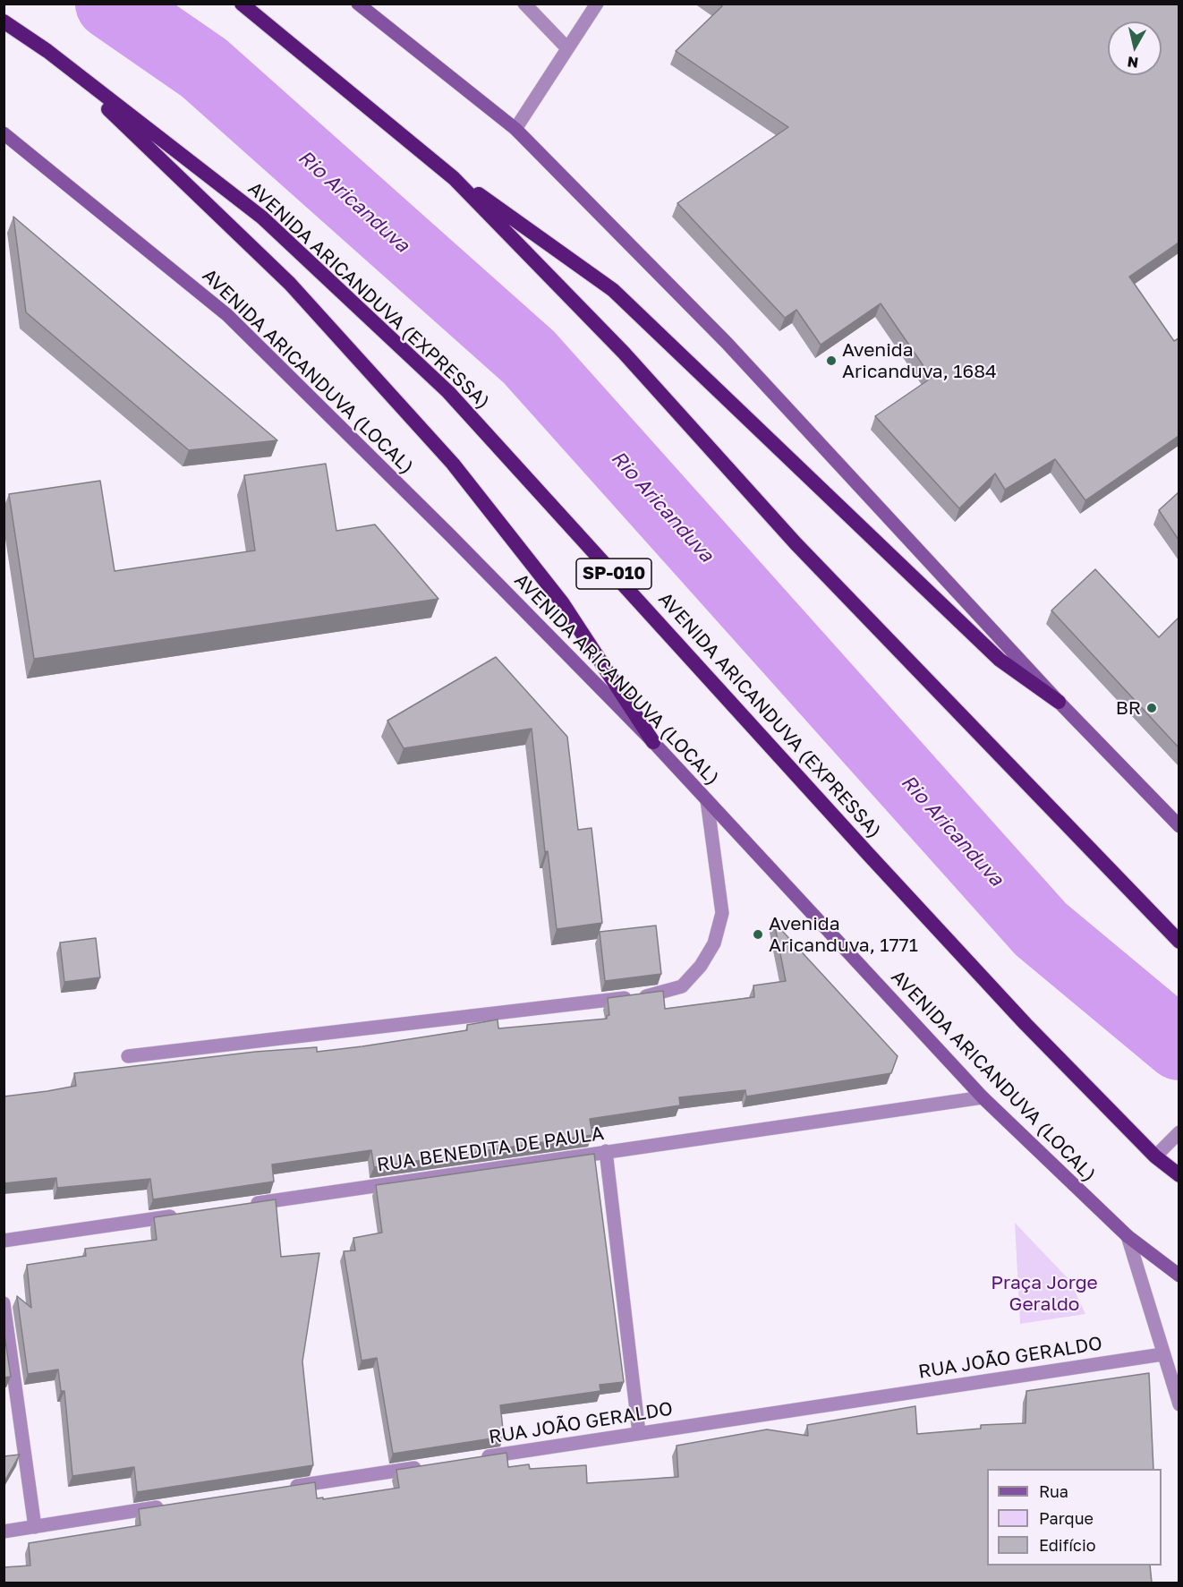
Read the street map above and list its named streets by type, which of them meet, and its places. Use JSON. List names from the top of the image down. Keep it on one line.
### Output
{"streets":{"highway":["AVENIDA ARICANDUVA (EXPRESSA)","SP-010"],"main road":["AVENIDA ARICANDUVA (LOCAL)"],"street":["RUA BENEDITA DE PAULA","RUA JOÃO GERALDO"]},"crossings":[["AVENIDA ARICANDUVA (LOCAL)","RUA BENEDITA DE PAULA"]],"water":["Rio Aricanduva"],"parks":["Praça Jorge Geraldo"],"places":["Avenida Aricanduva, 1684","BR","Avenida Aricanduva, 1771"],"legend":["Rua","Parque","Edifício"],"north":"bottom"}
